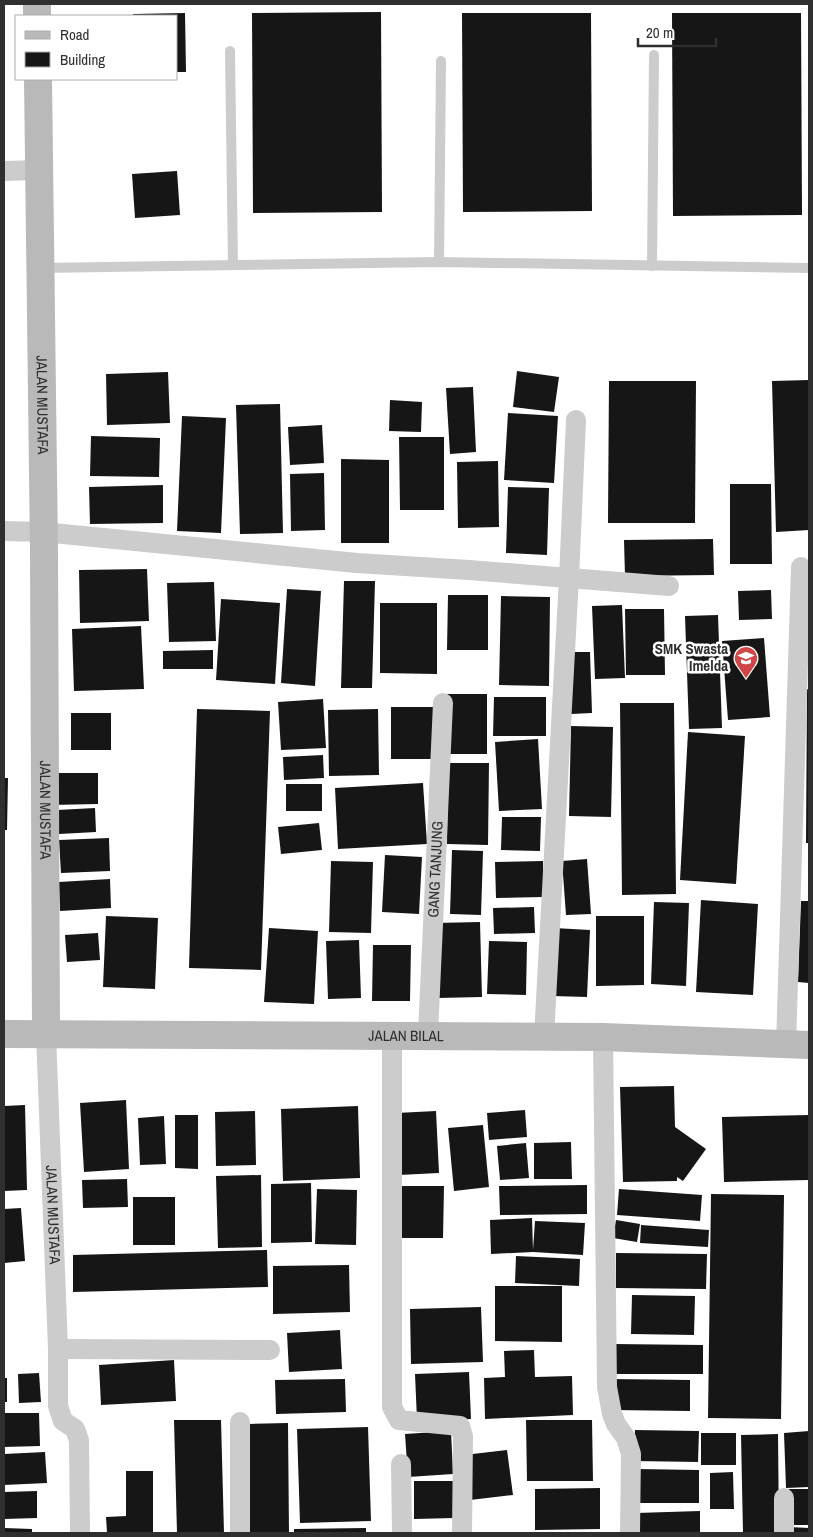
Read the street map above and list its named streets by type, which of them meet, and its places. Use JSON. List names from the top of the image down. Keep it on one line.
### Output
{"streets":{"street":["JALAN MUSTAFA","GANG TANJUNG","JALAN BILAL"]},"crossings":[["JALAN MUSTAFA","JALAN BILAL"],["GANG TANJUNG","JALAN BILAL"]],"places":{"school or university":["SMK Swasta Imelda"]},"legend":["Road","Building"],"scale_bar":"20 m"}
